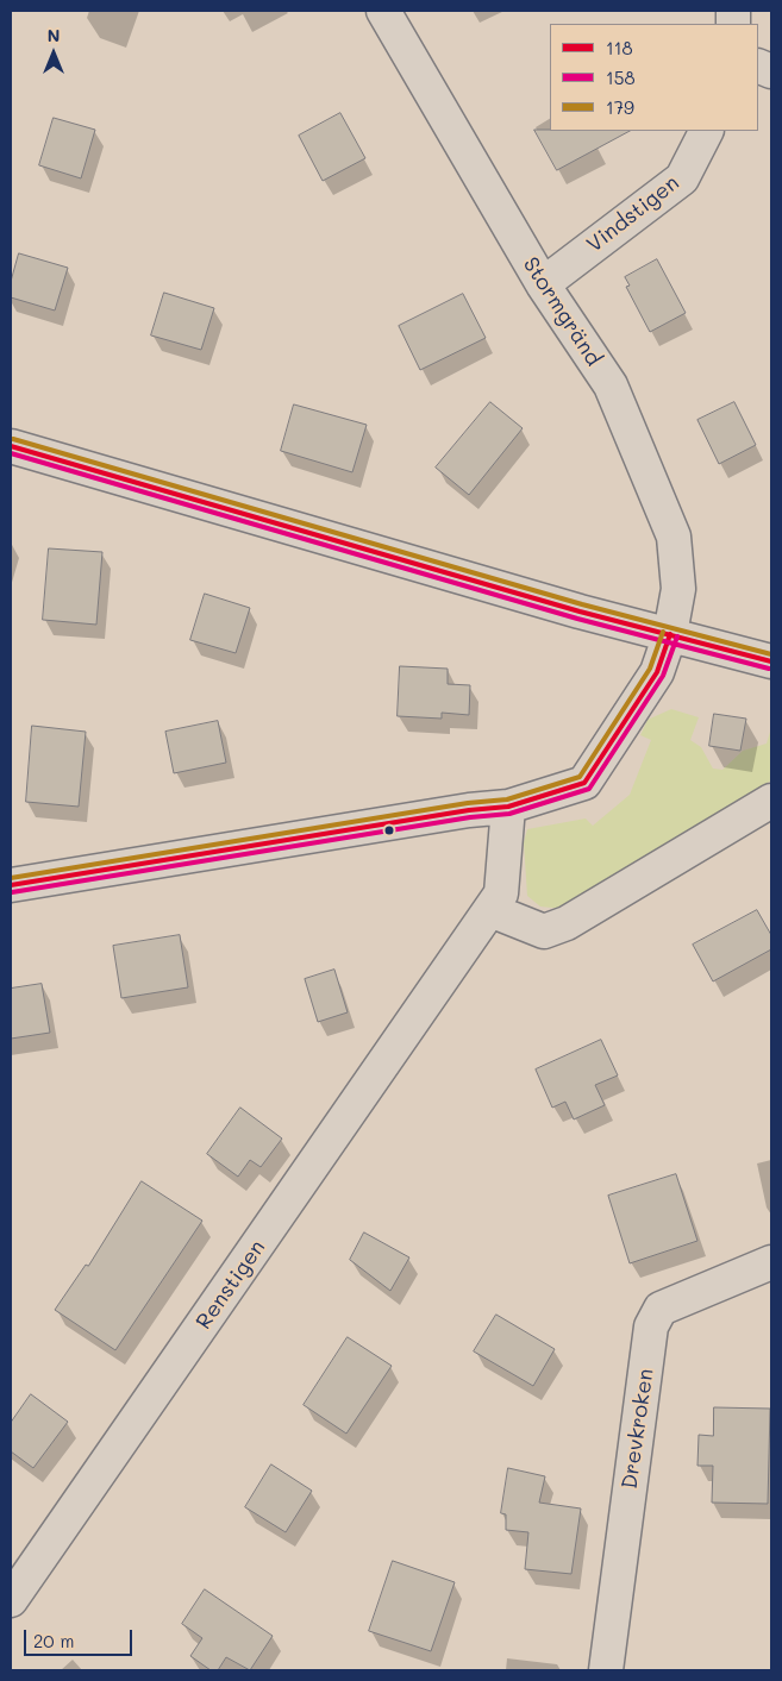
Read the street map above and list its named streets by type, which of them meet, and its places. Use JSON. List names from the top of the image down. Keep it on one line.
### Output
{"streets":{"street":["Vindstigen","Stormgränd","Renstigen","Drevkroken"]},"crossings":[["Vindstigen","Stormgränd"],["Stormgränd","Renstigen"]],"lines":["transit line 179","transit line 118","transit line 158"],"legend":["118","158","179"],"scale_bar":"20 m","north":"top"}
